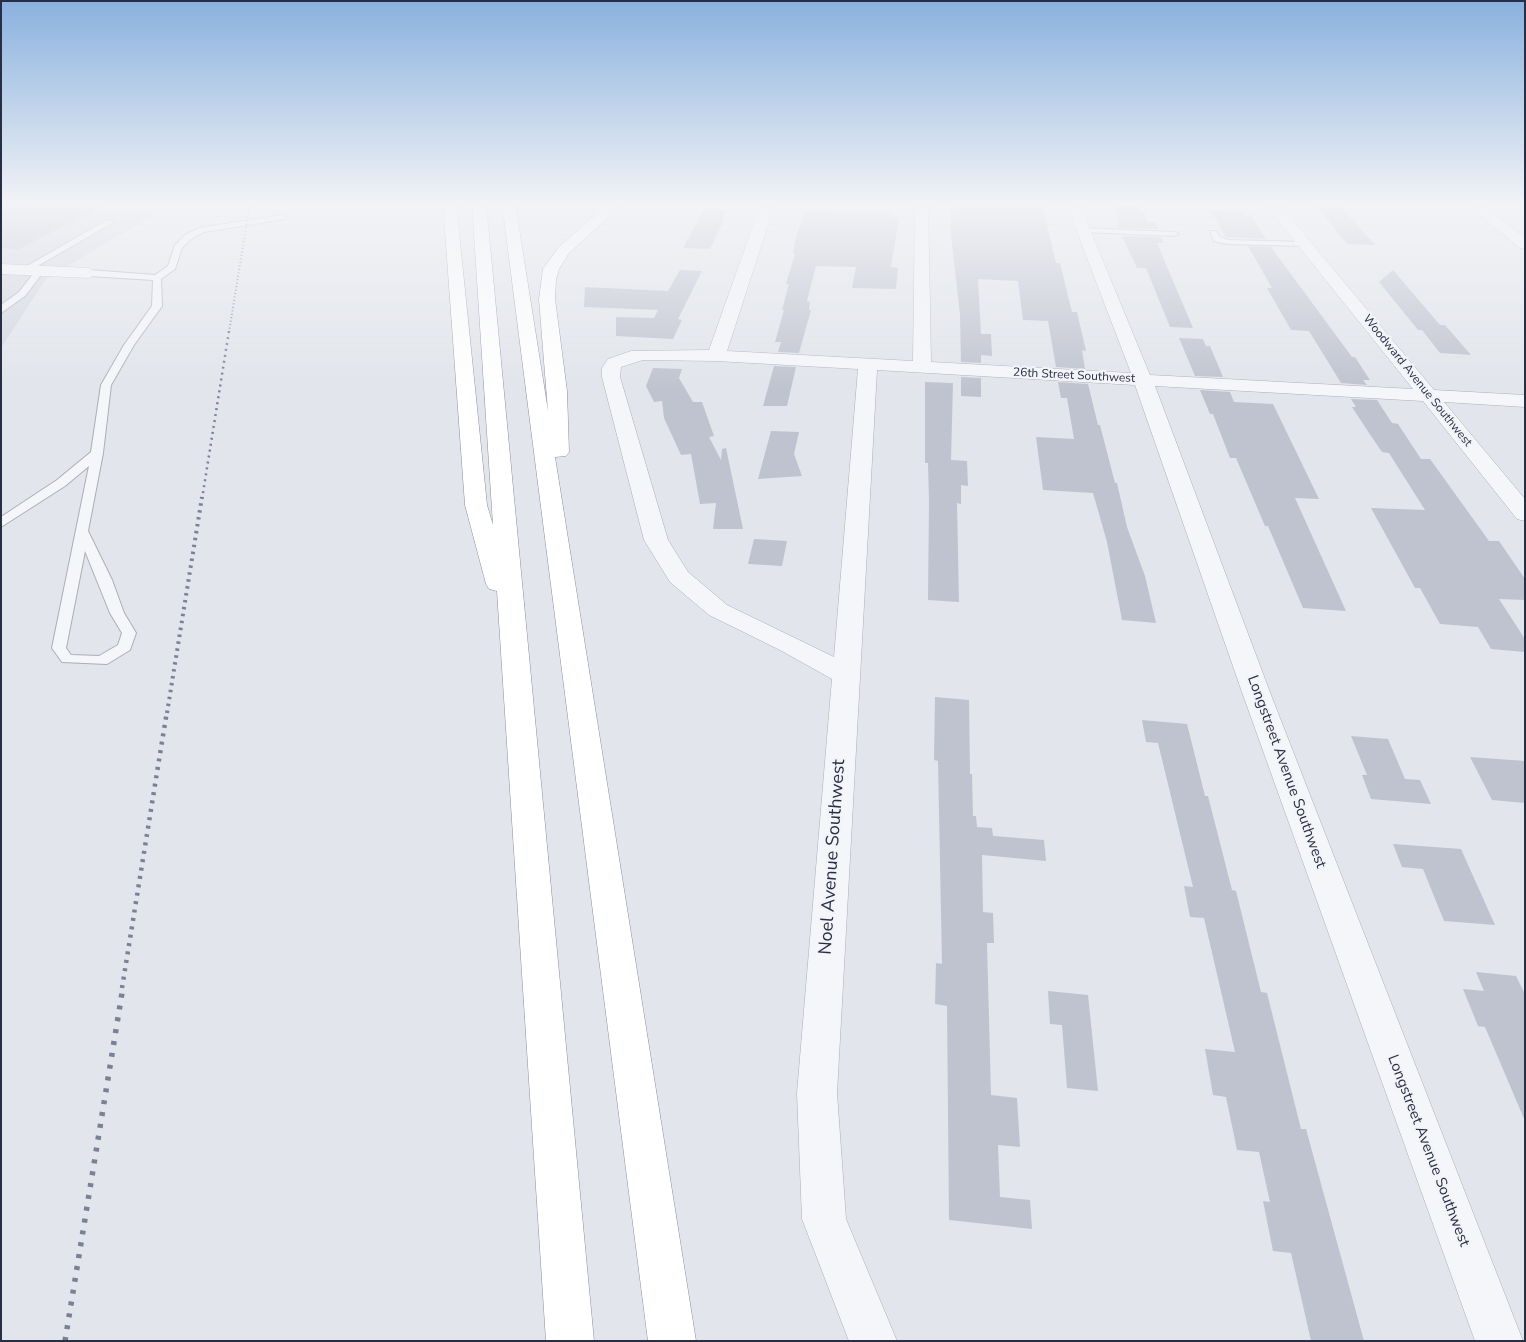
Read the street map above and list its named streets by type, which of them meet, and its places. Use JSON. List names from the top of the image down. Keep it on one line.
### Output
{"streets":{"street":["26th Street Southwest","Woodward Avenue Southwest","Longstreet Avenue Southwest","Noel Avenue Southwest"]},"crossings":[["26th Street Southwest","Woodward Avenue Southwest"],["26th Street Southwest","Longstreet Avenue Southwest"],["26th Street Southwest","Noel Avenue Southwest"]]}
